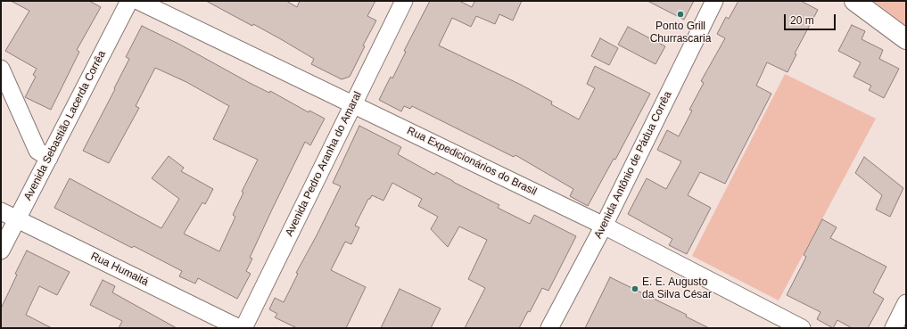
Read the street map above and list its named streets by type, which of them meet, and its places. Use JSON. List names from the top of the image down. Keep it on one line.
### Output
{"streets":{"street":["Avenida Sebastião Lacerda Corrêa","Rua Expedicionários do Brasil","Avenida Pedro Aranha do Amaral","Avenida Antônio de Pádua Corrêa","Rua Humaitá"]},"crossings":[["Avenida Sebastião Lacerda Corrêa","Rua Humaitá"],["Rua Expedicionários do Brasil","Avenida Pedro Aranha do Amaral"],["Rua Expedicionários do Brasil","Avenida Antônio de Pádua Corrêa"]],"places":["Ponto Grill Churrascaria","E. E. Augusto da Silva César"],"scale_bar":"20 m"}
